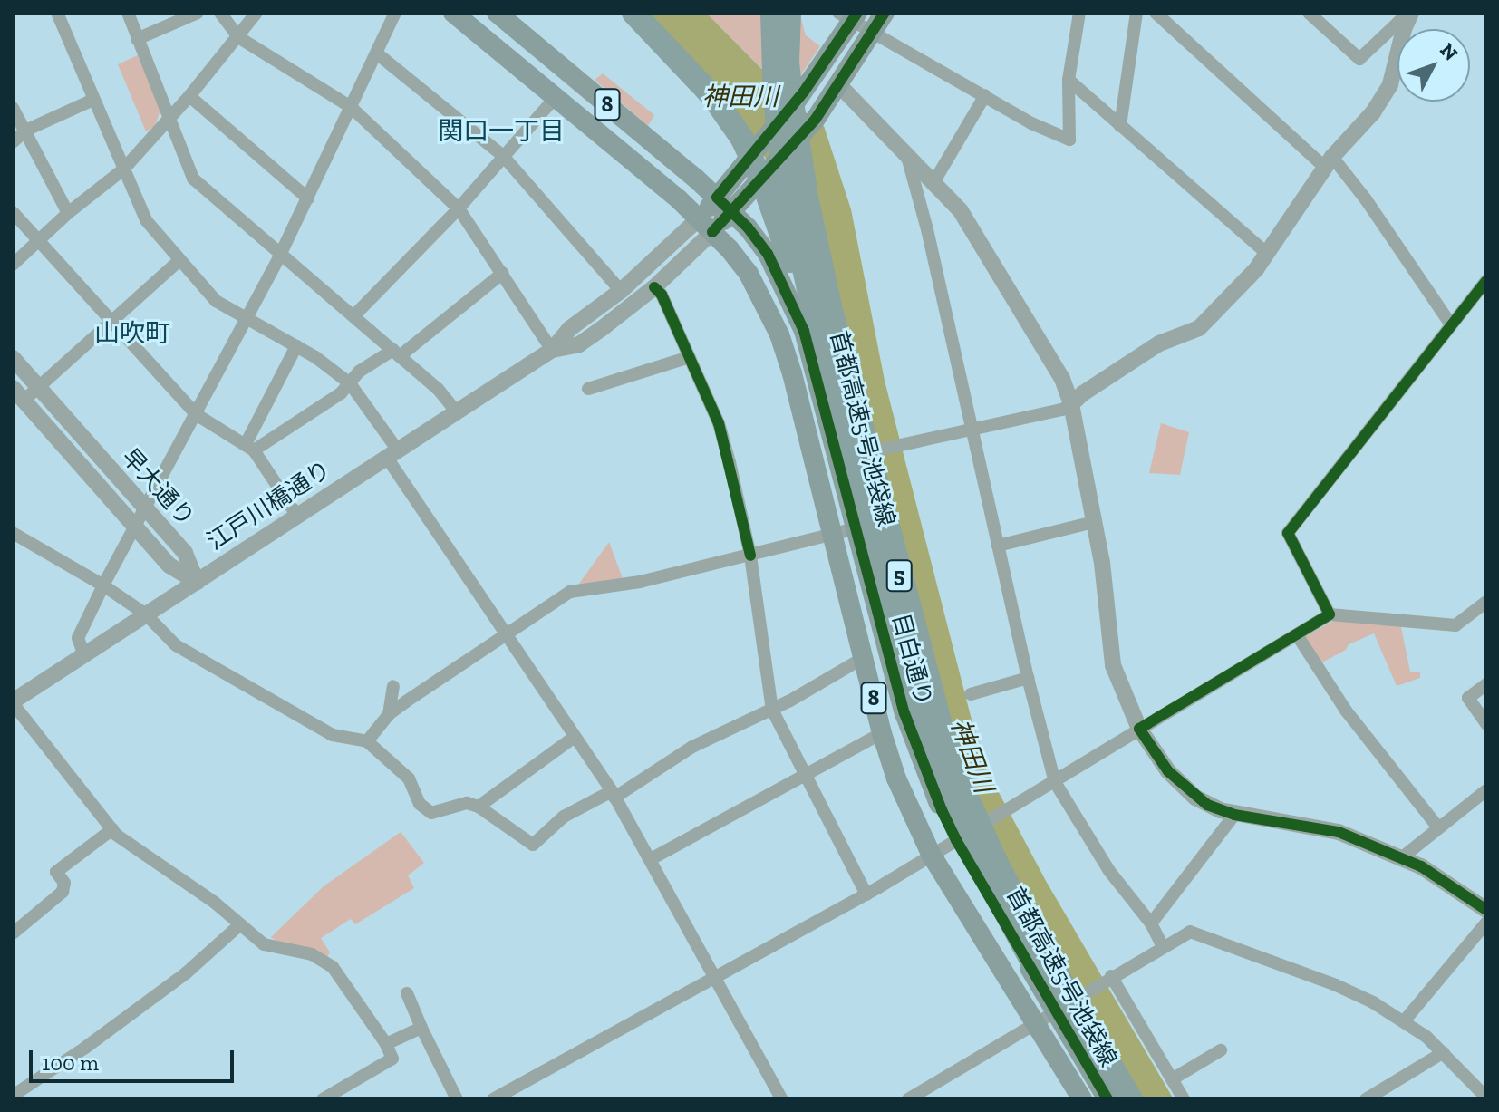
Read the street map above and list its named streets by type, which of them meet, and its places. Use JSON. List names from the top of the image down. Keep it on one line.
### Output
{"streets":{"highway":["首都高速5号池袋線","5"],"main road":["8","目白通り"],"street":["早大通り","江戸川橋通り"]},"crossings":[["8","江戸川橋通り"],["8","目白通り"],["首都高速5号池袋線","目白通り"],["早大通り","江戸川橋通り"],["江戸川橋通り","目白通り"]],"districts":["関口一丁目","山吹町"],"water":["神田川"],"scale_bar":"100 m","north":"top right"}
